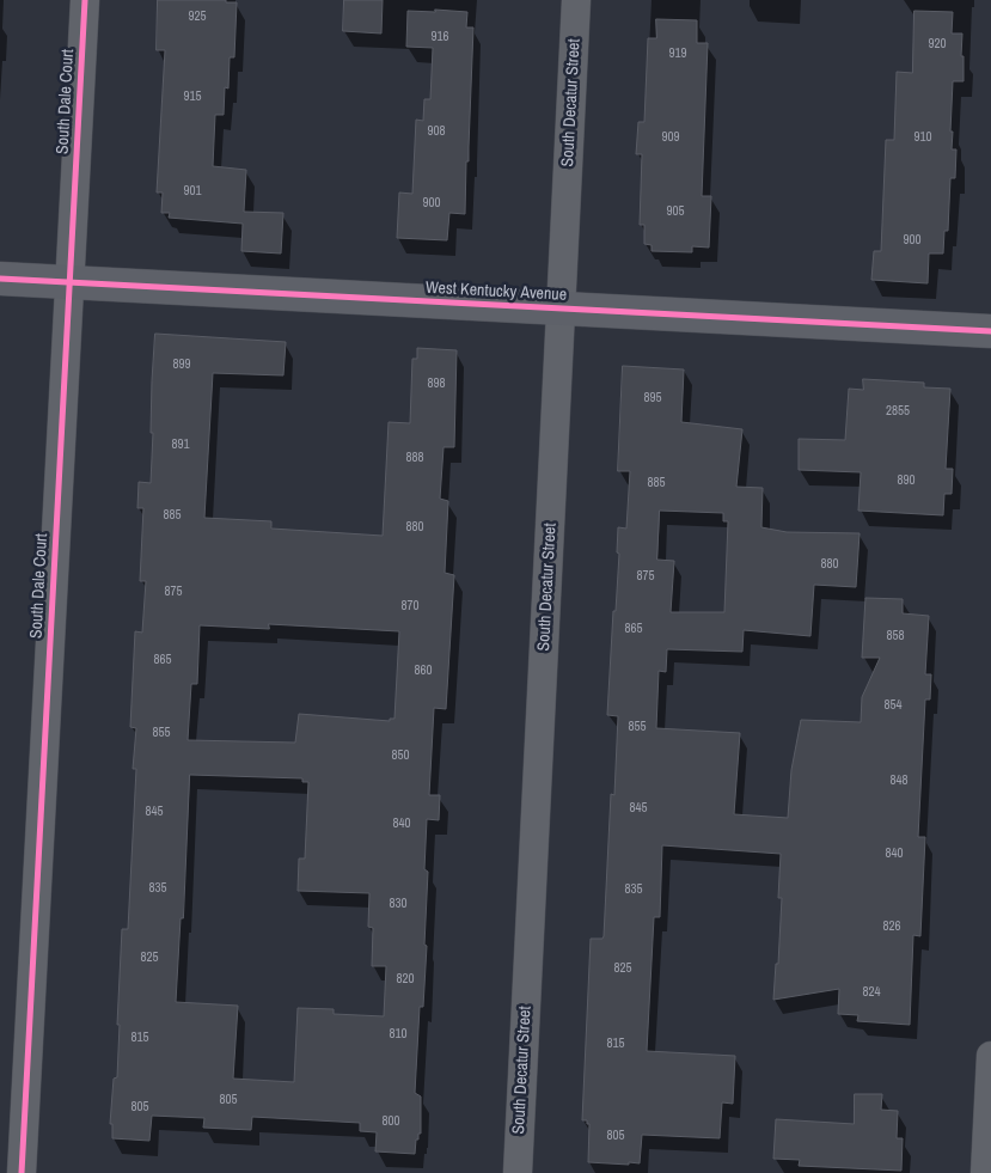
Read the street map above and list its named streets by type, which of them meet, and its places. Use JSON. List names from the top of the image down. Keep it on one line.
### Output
{"streets":{"street":["South Dale Court","South Decatur Street","West Kentucky Avenue"]},"crossings":[["South Dale Court","West Kentucky Avenue"],["South Decatur Street","West Kentucky Avenue"]],"house_numbers":["925","916","920","919","915","908","909","910","901","900","905","900","899","898","895","2855","891","888","890","885","885","880","880","875","875","870","865","858","865","860","854","855","855","850","848","845","845","840","840","835","835","830","826","825","825","820","824","810","815","815","805","805","800","805"]}
